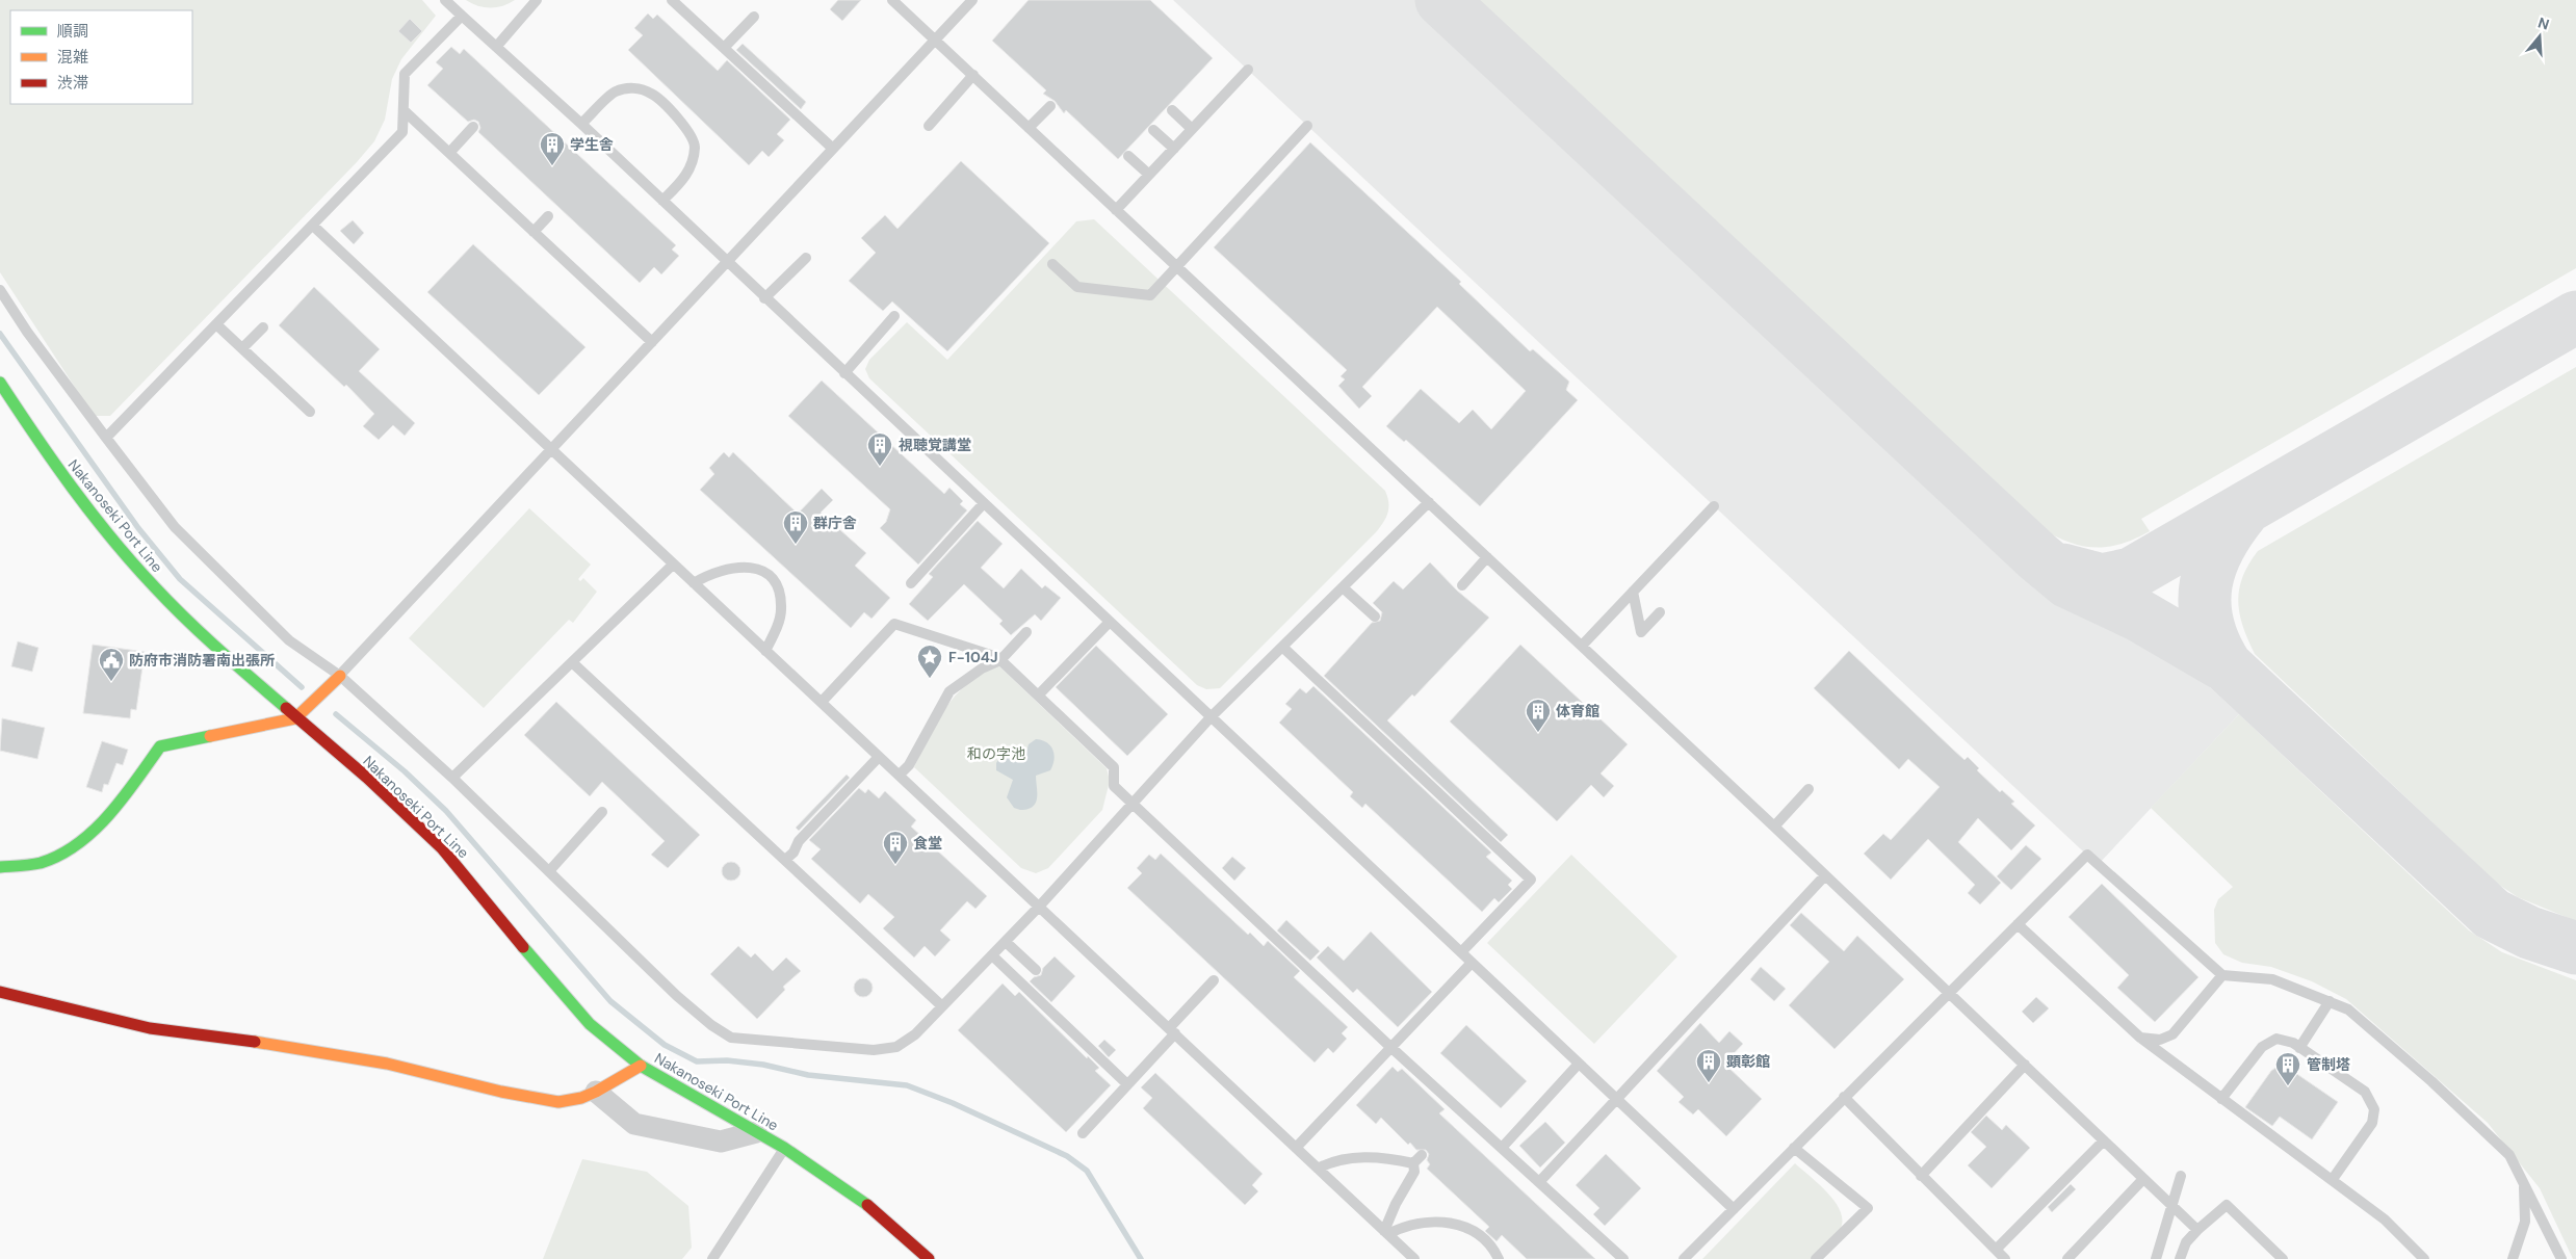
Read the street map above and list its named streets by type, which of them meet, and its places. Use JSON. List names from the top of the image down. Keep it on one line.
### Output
{"streets":{"main road":["Nakanoseki Port Line"]},"parks":["和の字池"],"places":{"building":["学生舎","視聴覚講堂","群庁舎","体育館","食堂","顕彰館","管制塔"],"place":["F-104J"],"public building":["防府市消防署南出張所"]},"legend":["順調","混雑","渋滞"],"north":"top"}
